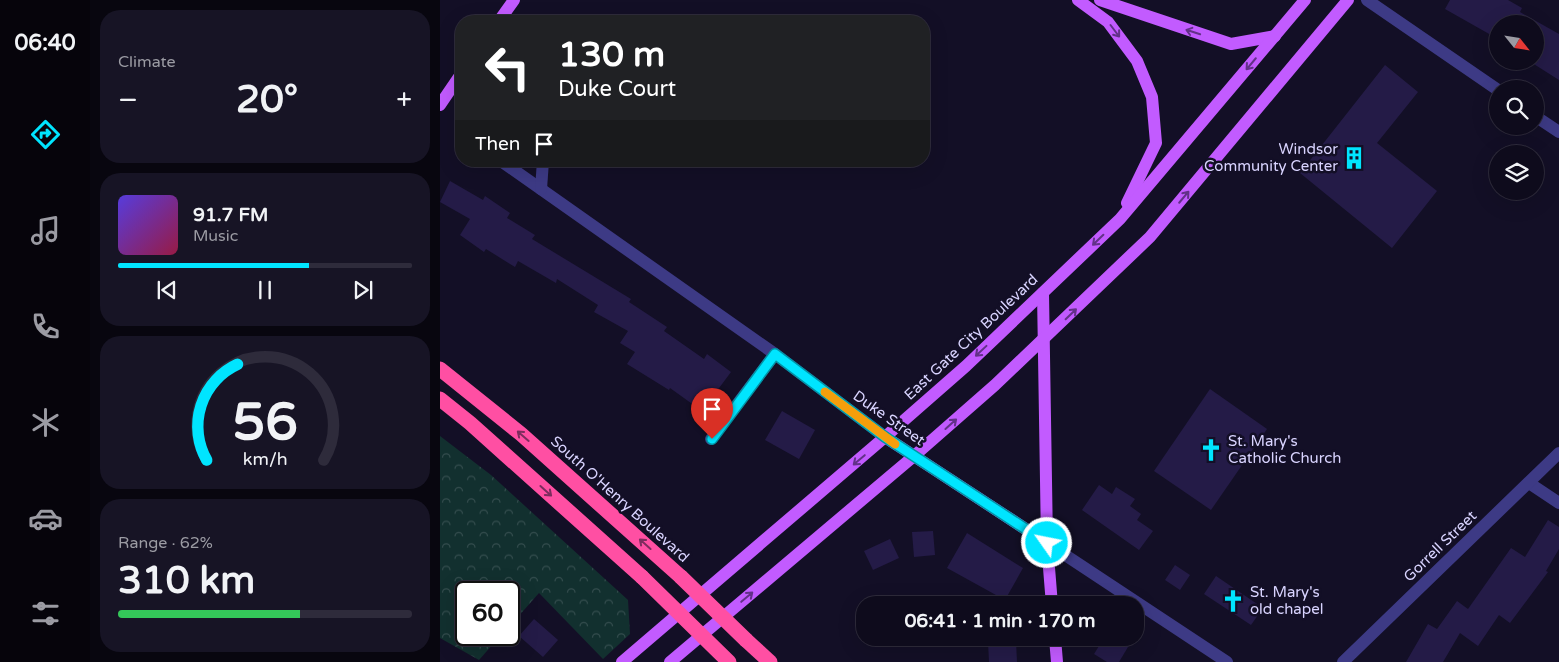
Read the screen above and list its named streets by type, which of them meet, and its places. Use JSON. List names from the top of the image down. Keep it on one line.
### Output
{"streets":{"highway":["South O'Henry Boulevard"],"main road":["East Gate City Boulevard","Duke Street"],"street":["Gorrell Street"]},"crossings":[["East Gate City Boulevard","Duke Street"]],"places":{"building":["Windsor Community Center"],"church":["St. Mary's Catholic Church","St. Mary's old chapel"]},"north":"bottom right","page":{"tabs":"06:40","tile":["Climate",["Range · 62%","310 km"]],"turn":["130 m","Duke Court"],"heat":["−","20°","+"],"then":"Then","song":["91.7 FM","Music"],"limit":"60","trip":"06:41 · 1 min · 170 m","gauge":["56","km/h"]}}
